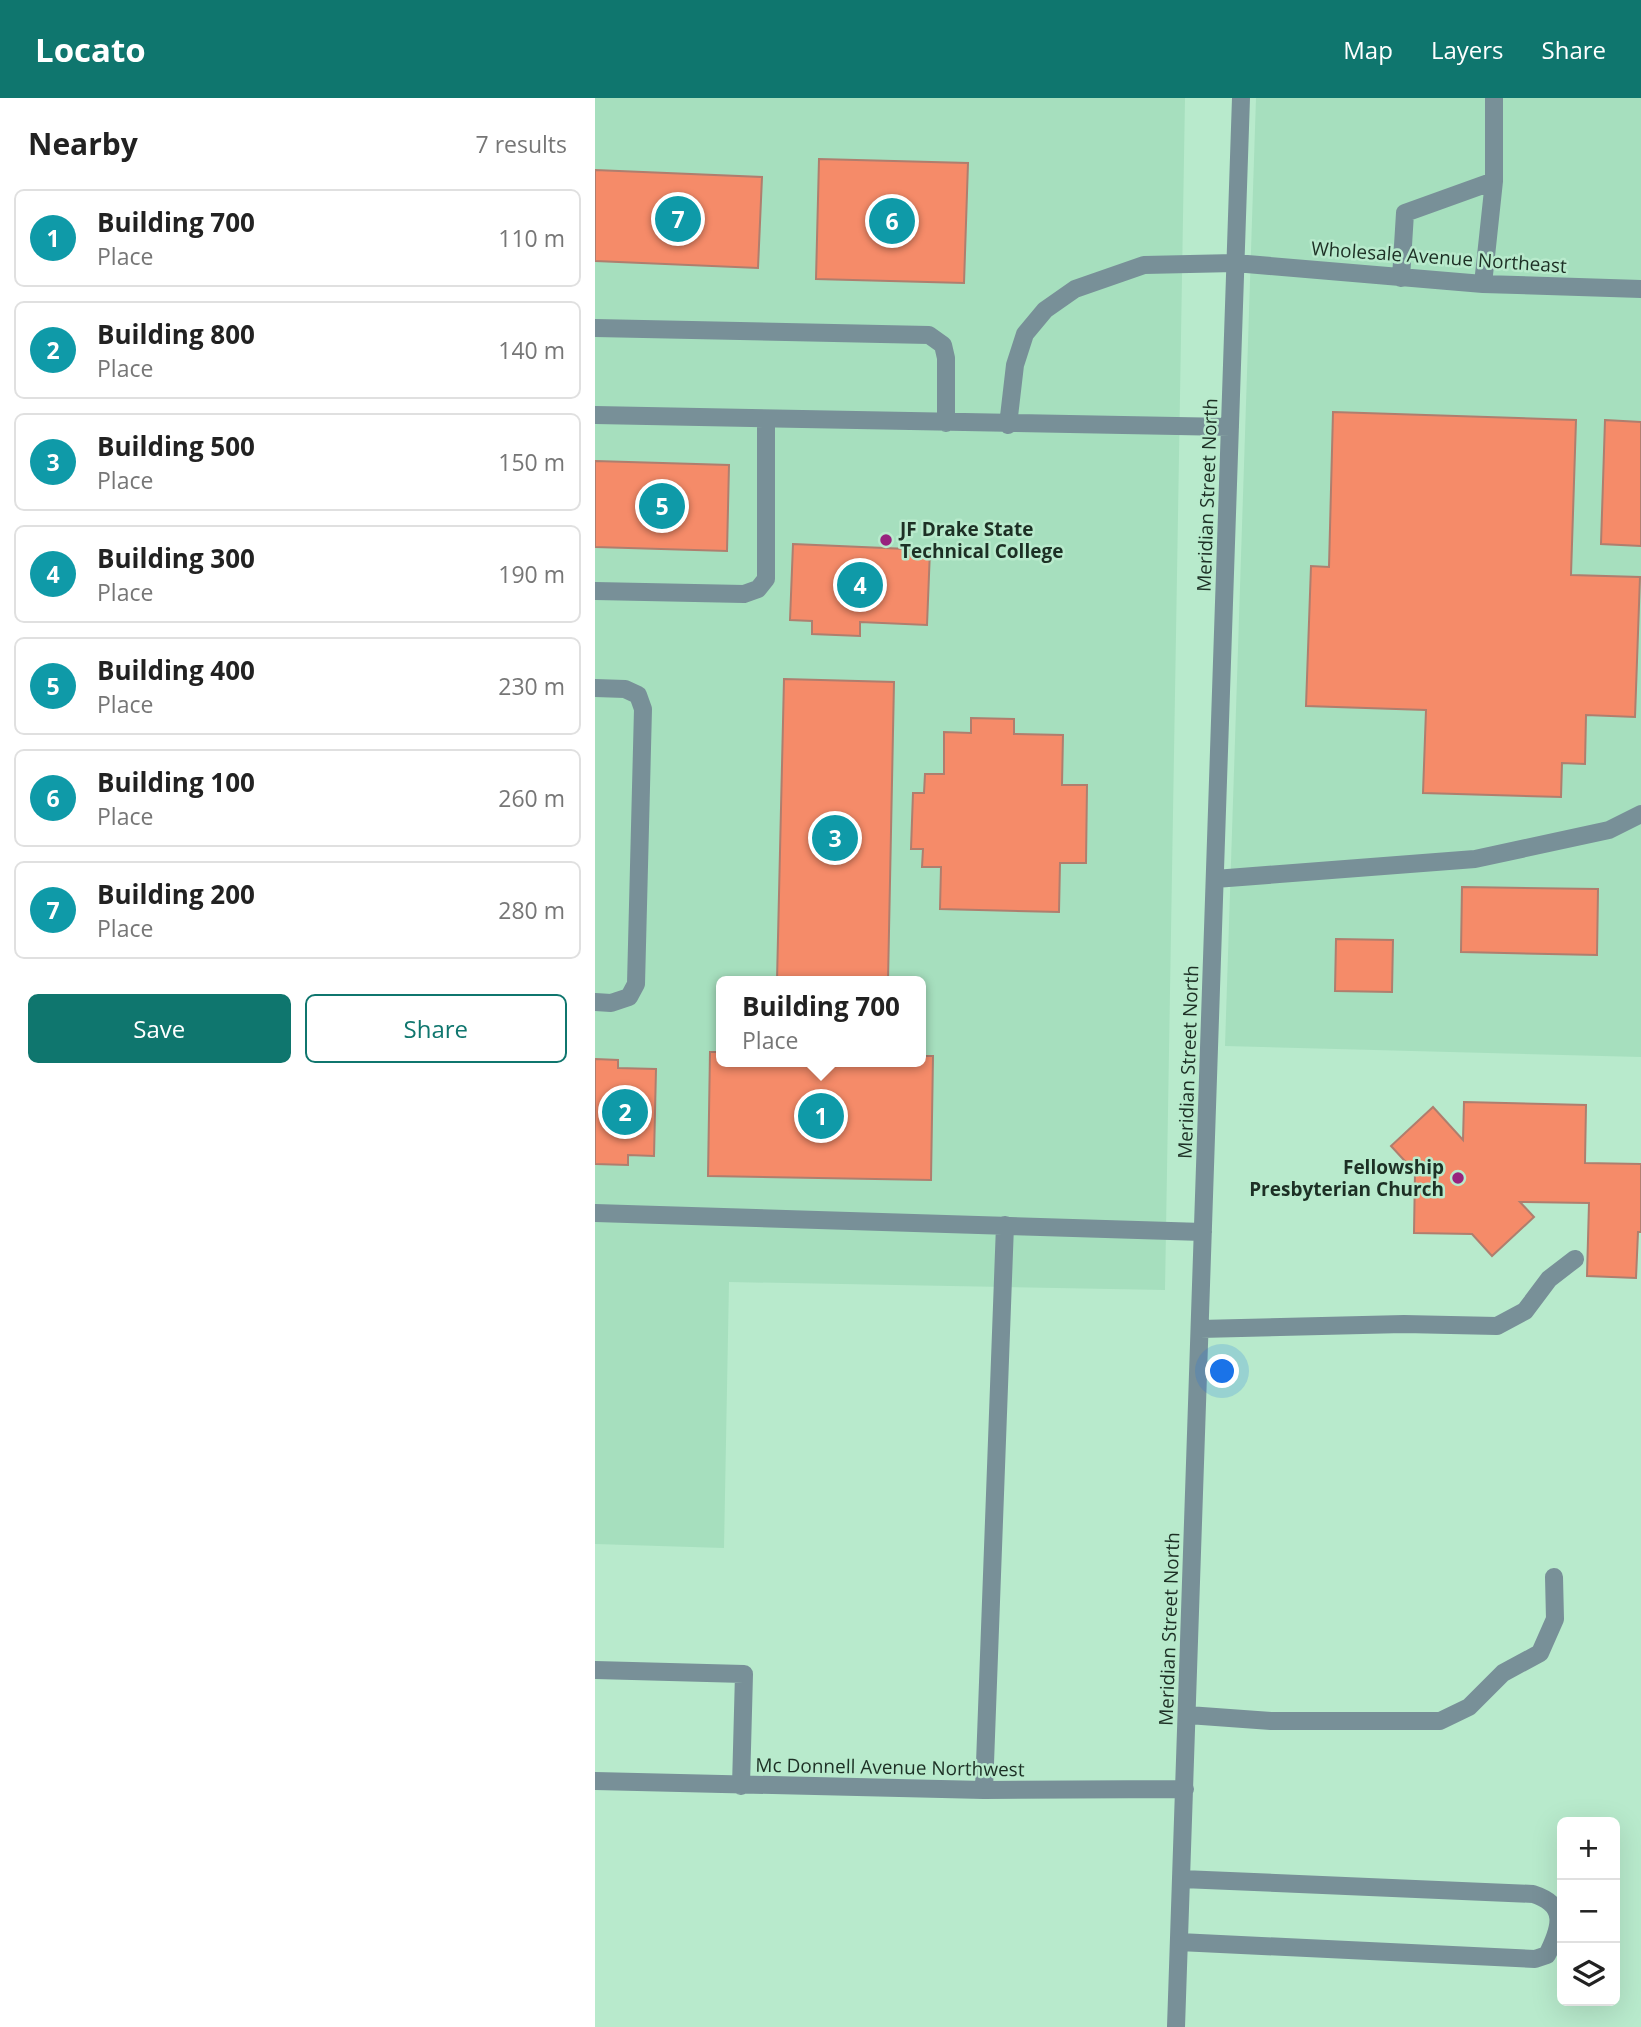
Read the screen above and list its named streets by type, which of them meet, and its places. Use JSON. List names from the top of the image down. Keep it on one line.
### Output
{"streets":{"street":["Wholesale Avenue Northeast","Meridian Street North","Mc Donnell Avenue Northwest"]},"crossings":[["Wholesale Avenue Northeast","Meridian Street North"],["Meridian Street North","Mc Donnell Avenue Northwest"]],"places":["JF Drake State Technical College","Fellowship Presbyterian Church"],"page":{"header":"Locato","nav":["Map","Layers","Share"],"heading":["Nearby","7 results"],"list":[{"mark":"1","name":"Building 700","note":"Place","value":"110 m"},{"mark":"2","name":"Building 800","note":"Place","value":"140 m"},{"mark":"3","name":"Building 500","note":"Place","value":"150 m"},{"mark":"4","name":"Building 300","note":"Place","value":"190 m"},{"mark":"5","name":"Building 400","note":"Place","value":"230 m"},{"mark":"6","name":"Building 100","note":"Place","value":"260 m"},{"mark":"7","name":"Building 200","note":"Place","value":"280 m"}],"pins":["7","6","5","4","3","2","1"],"buttons":["Save","Share"],"popup":["Building 700","Place"],"map_buttons":["+","−"]}}
